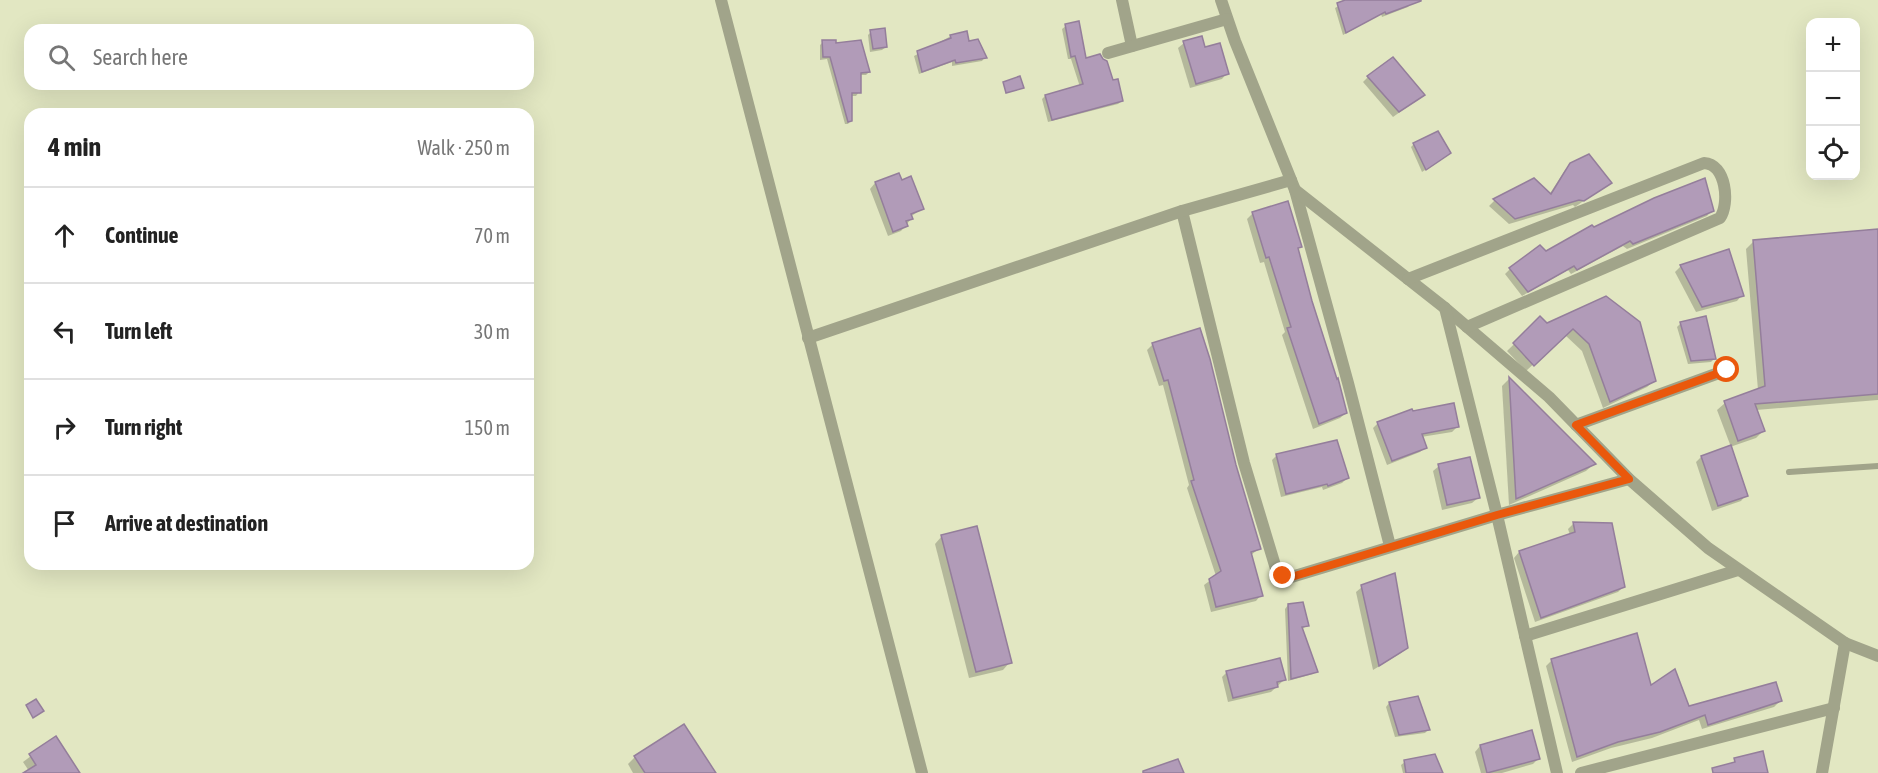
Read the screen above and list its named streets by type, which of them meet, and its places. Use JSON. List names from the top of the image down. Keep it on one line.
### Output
{"page":{"map_buttons":["+","−"],"search":"Search here","heading":["4 min","Walk · 250 m"],"list":[["Continue","70 m"],["Turn left","30 m"],["Turn right","150 m"],"Arrive at destination"]}}
